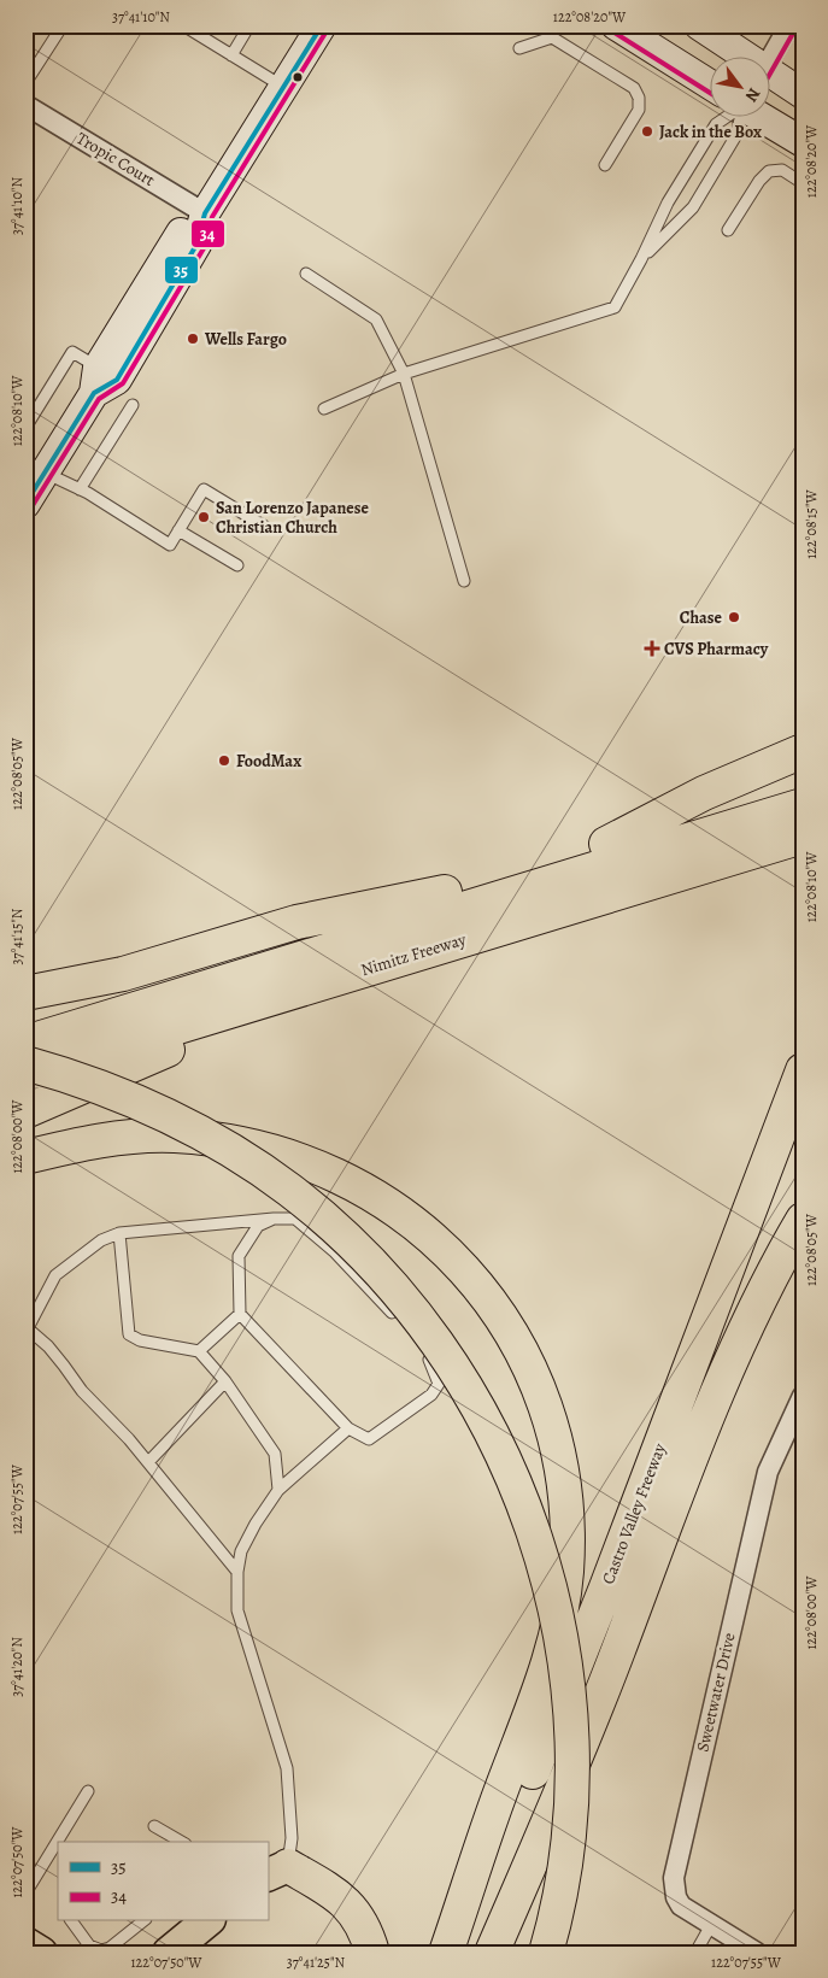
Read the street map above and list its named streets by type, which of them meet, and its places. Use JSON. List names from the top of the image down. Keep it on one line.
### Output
{"streets":{"highway":["Nimitz Freeway","Castro Valley Freeway"],"street":["Tropic Court","Sweetwater Drive"]},"places":{"other":["Jack in the Box","Wells Fargo","San Lorenzo Japanese Christian Church","Chase","FoodMax"],"health":["CVS Pharmacy"]},"lines":["transit line 35","transit line 34"],"legend":["35","34"],"north":"bottom right","coordinates":["37°41'10\"N","122°08'20\"W","122°08'10\"W","122°08'15\"W","122°08'05\"W","37°41'15\"N","122°08'00\"W","122°07'55\"W","37°41'20\"N","122°07'50\"W","37°41'25\"N"]}
